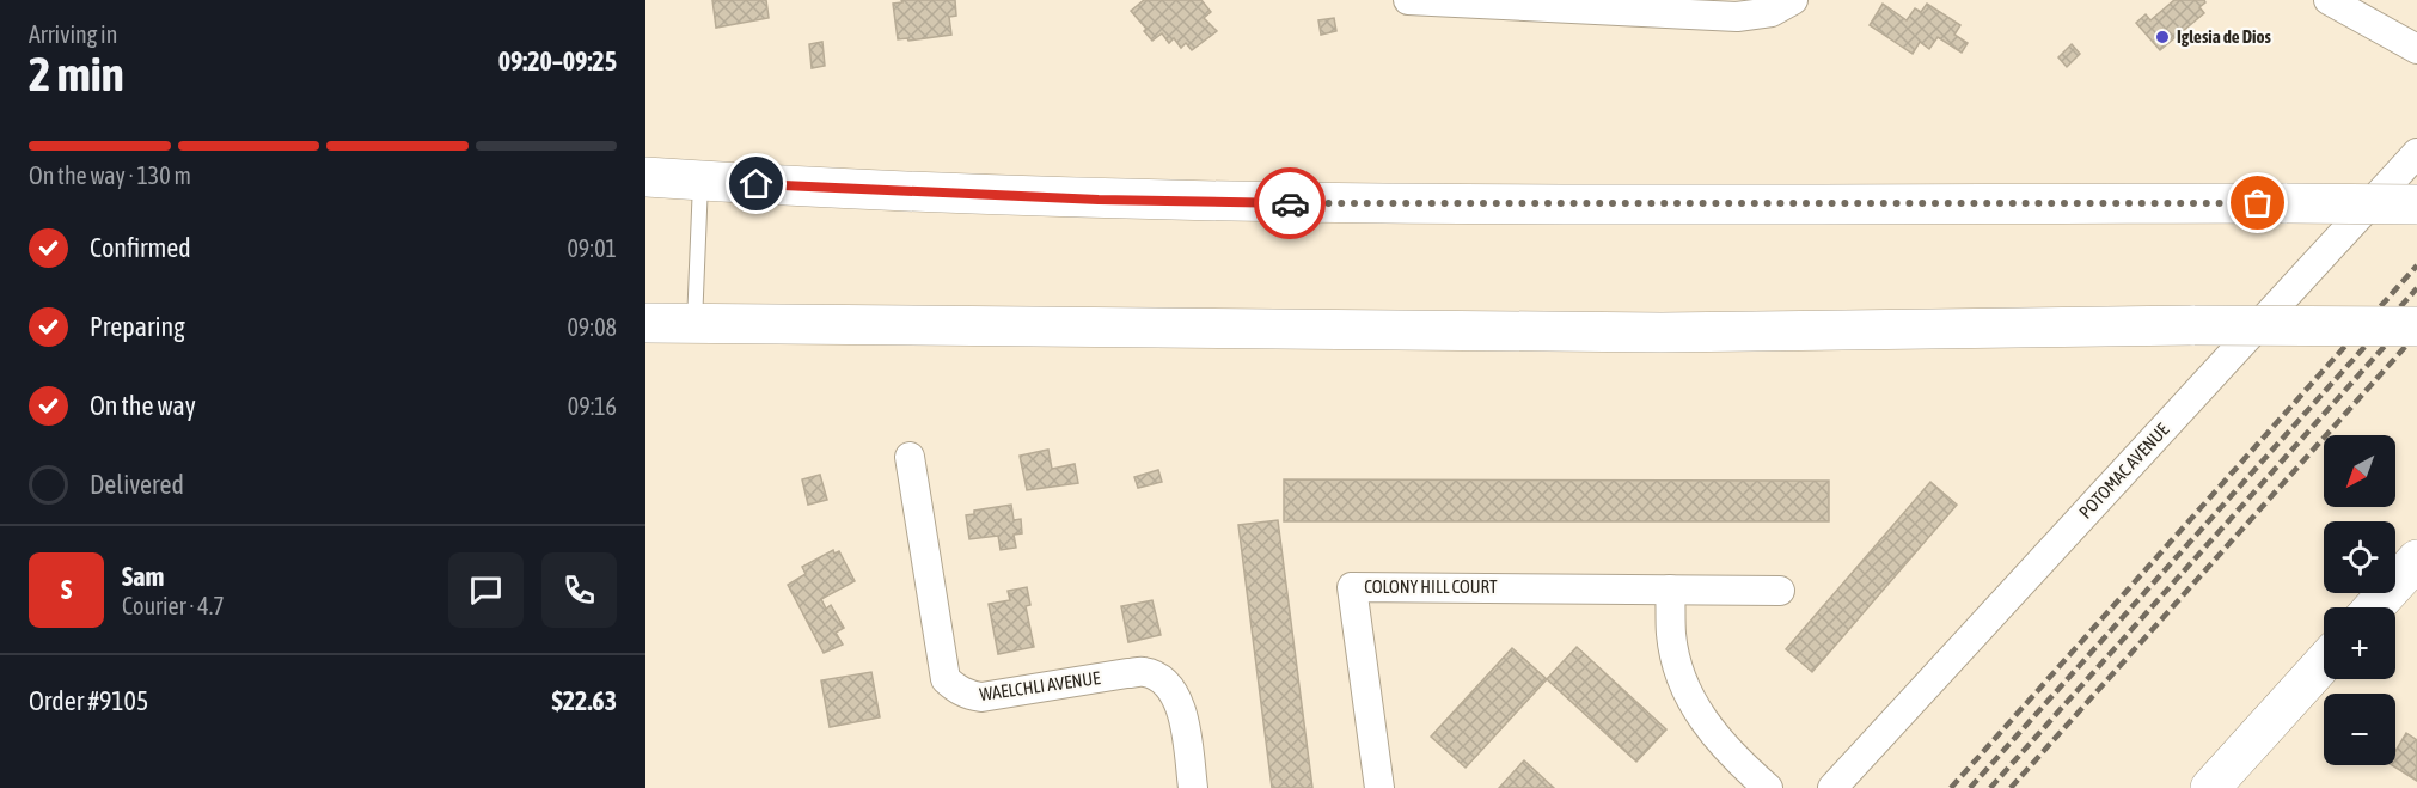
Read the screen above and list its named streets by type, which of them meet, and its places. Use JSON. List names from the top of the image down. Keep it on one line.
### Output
{"streets":{"street":["POTOMAC AVENUE","COLONY HILL COURT","WAELCHLI AVENUE"]},"places":["Iglesia de Dios"],"north":"bottom left","page":{"heading":["2 min","Arriving in","09:20–09:25"],"panel":["Sam","Courier · 4.7","Order #9105","$22.63"],"bar":"On the way · 130 m","list":[["Confirmed","09:01"],["Preparing","09:08"],["On the way","09:16"],"Delivered"],"map_buttons":["+","−"],"round":"S"}}
